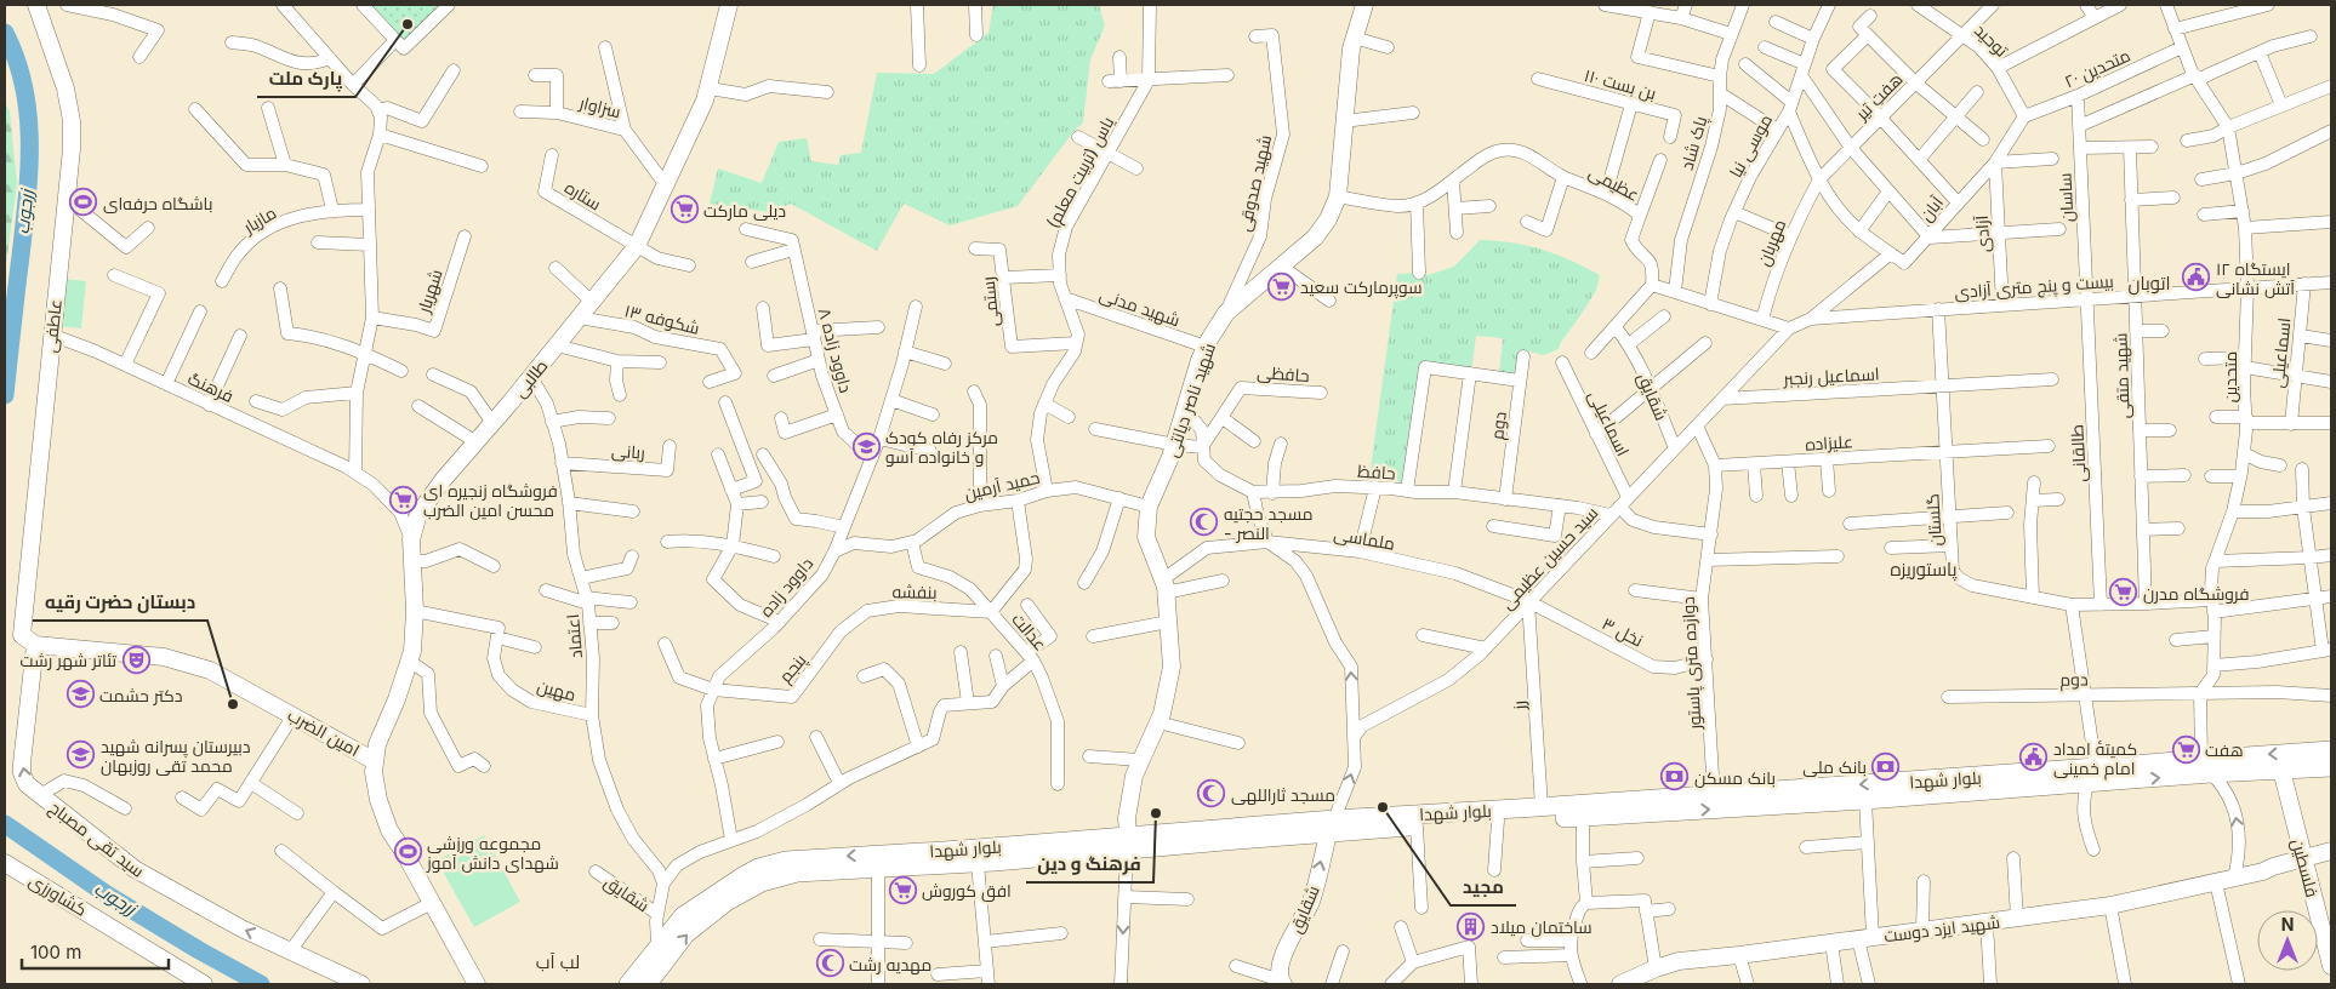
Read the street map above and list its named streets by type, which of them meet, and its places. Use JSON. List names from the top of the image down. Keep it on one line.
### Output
{"streets":{"main road":["عاطفی","طالبی","شقایق","شهید ناصر دیانتی","امین الضرب","بلوار شهدا","سید تقی مصباح","فلسطین","کشاورزی","شهید ایزد دوست"],"street":["توحید","متحدین ۲۰","بن بست ۱۱۰","هفتِ تیر","سزاوار","پاک شاد","موسی نیا","یاس (تربیت معلم)","شهید صدوقی","عظیمی","ستاره","ساسان","آبان","مازیار","آزادی","مهربان","بیست و پنج متری آزادی","شهریار","رستمی","شهید مدنی","شکوفه ۱۳","داوود زاده ۸","اسماعیلی","حافظی","اسماعیل رنجبر","شهید متقی","متحدین","فرهنگ","دوم","علیزاده","ربانی","طالقانی","حافظ","حمید آرمین","گلستان","ملماسی","سید حسین عظیمی","داوود زاده","بنفشه","عدالت","نخل ۳","اعتماد","دوازده متری پاستور","پنجم","مهین","رز"]},"crossings":[["توحید","متحدین ۲۰"],["توحید","هفتِ تیر"],["توحید","آبان"],["متحدین ۲۰","ساسان"],["متحدین ۲۰","آبان"],["متحدین ۲۰","متحدین"],["هفتِ تیر","مهربان"],["سزاوار","طالبی"],["یاس (تربیت معلم)","رستمی"],["یاس (تربیت معلم)","شهید مدنی"],["شهید صدوقی","شهید ناصر دیانتی"],["ستاره","طالبی"],["ساسان","بیست و پنج متری آزادی"],["ساسان","طالقانی"],["آبان","آزادی"],["آزادی","بیست و پنج متری آزادی"],["بیست و پنج متری آزادی","اسماعیلی"],["بیست و پنج متری آزادی","شهید متقی"],["بیست و پنج متری آزادی","متحدین"],["بیست و پنج متری آزادی","طالقانی"],["بیست و پنج متری آزادی","گلستان"],["بیست و پنج متری آزادی","سید حسین عظیمی"],["شهید مدنی","شهید ناصر دیانتی"],["شکوفه ۱۳","طالبی"],["عاطفی","فرهنگ"],["عاطفی","امین الضرب"],["عاطفی","سید تقی مصباح"],["داوود زاده ۸","داوود زاده"],["اسماعیلی","سید حسین عظیمی"],["حافظی","حافظ"],["اسماعیل رنجبر","گلستان"],["اسماعیل رنجبر","سید حسین عظیمی"],["شهید متقی","گلستان"],["متحدین","دوم"],["متحدین","گلستان"],["متحدین","بلوار شهدا"],["طالبی","فرهنگ"],["طالبی","اعتماد"],["طالبی","امین الضرب"],["شقایق","سید حسین عظیمی"],["شقایق","بلوار شهدا"],["شهید ناصر دیانتی","حافظ"],["شهید ناصر دیانتی","حمید آرمین"],["شهید ناصر دیانتی","ملماسی"],["شهید ناصر دیانتی","بلوار شهدا"],["دوم","حافظ"],["علیزاده","گلستان"],["علیزاده","دوازده متری پاستور"],["ربانی","اعتماد"],["طالقانی","گلستان"],["حافظ","سید حسین عظیمی"],["حمید آرمین","داوود زاده"],["حمید آرمین","عدالت"],["ملماسی","سید حسین عظیمی"],["ملماسی","نخل ۳"],["ملماسی","رز"],["سید حسین عظیمی","نخل ۳"],["سید حسین عظیمی","دوازده متری پاستور"],["سید حسین عظیمی","رز"],["داوود زاده","پنجم"],["بنفشه","عدالت"],["بنفشه","پنجم"],["نخل ۳","دوازده متری پاستور"],["نخل ۳","رز"],["اعتماد","مهین"],["دوازده متری پاستور","بلوار شهدا"],["رز","بلوار شهدا"],["امین الضرب","سید تقی مصباح"],["بلوار شهدا","فلسطین"],["فلسطین","شهید ایزد دوست"]],"one_way":["سید تقی مصباح"],"districts":["اتوبان","پاستوریزه","لب آب"],"water":["زرجوب"],"places":{"other":["پارک ملت","دبستان حضرت رقیه","مجید","فرهنگ و دین"],"sports":["باشگاه حرفه‌ای","مجموعه ورزشی شهدای دانش آموز"],"supermarket":["دیلی مارکت","سوپرمارکت سعید","فروشگاه زنجیره ای محسن امین الضرب","فروشگاه مدرن","هفت","افق کوروش"],"public building":["ایستگاه ۱۲ آتش نشانی","کمیتهٔ امداد امام خمینی"],"school or university":["مرکز رفاه کودک و خانواده آسو","دکتر حشمت","دبیرستان پسرانه شهید محمد تقی روزبهان"],"mosque":["مسجد حجتیه - النصر","مسجد ثاراللهی","مهدیه رشت"],"theatre":["تئاتر شهر رشت"],"bank":["بانک ملی","بانک مسکن"],"building":["ساختمان میلاد"]},"scale_bar":"100 m","north":"top"}
